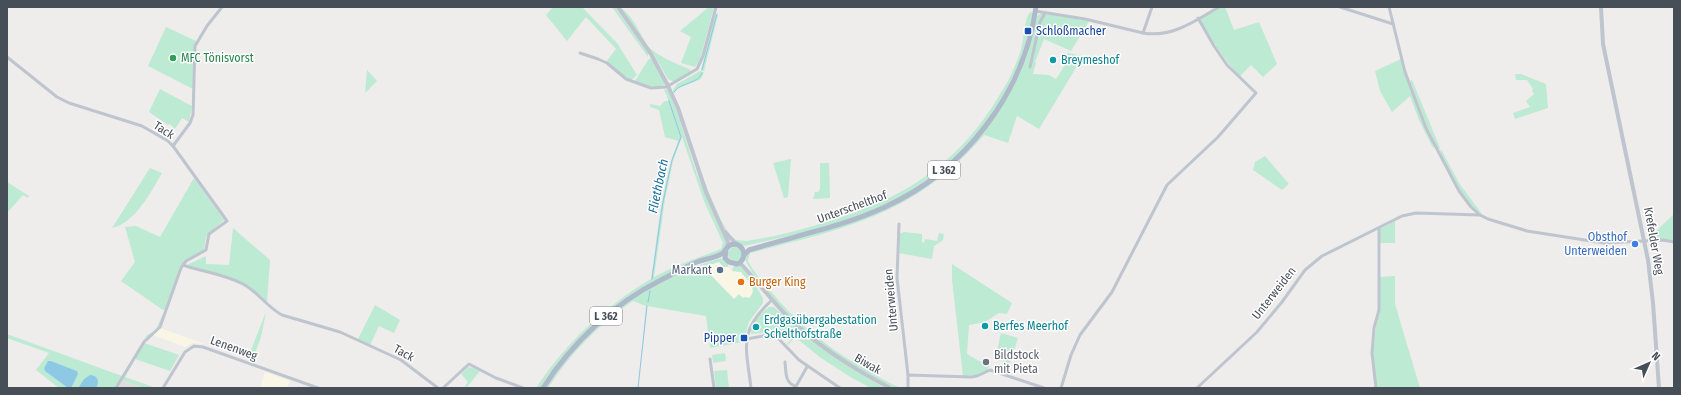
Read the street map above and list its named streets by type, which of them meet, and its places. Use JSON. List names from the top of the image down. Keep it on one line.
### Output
{"streets":{"main road":["L 362","Unterschelthof"],"street":["Tack","Krefelder Weg","Unterweiden","Lenenweg","Biwak"]},"crossings":[["L 362","Unterschelthof"],["L 362","Biwak"],["Unterschelthof","Biwak"],["Krefelder Weg","Unterweiden"]],"water":["Fliethbach"],"places":{"transit":["Schloßmacher","Pipper"],"other":["MFC Tönisvorst","Breymeshof","Obsthof Unterweiden","Markant","Burger King","Berfes Meerhof","Erdgasübergabestation Schelthofstraße","Bildstock mit Pieta"]},"north":"top right"}
